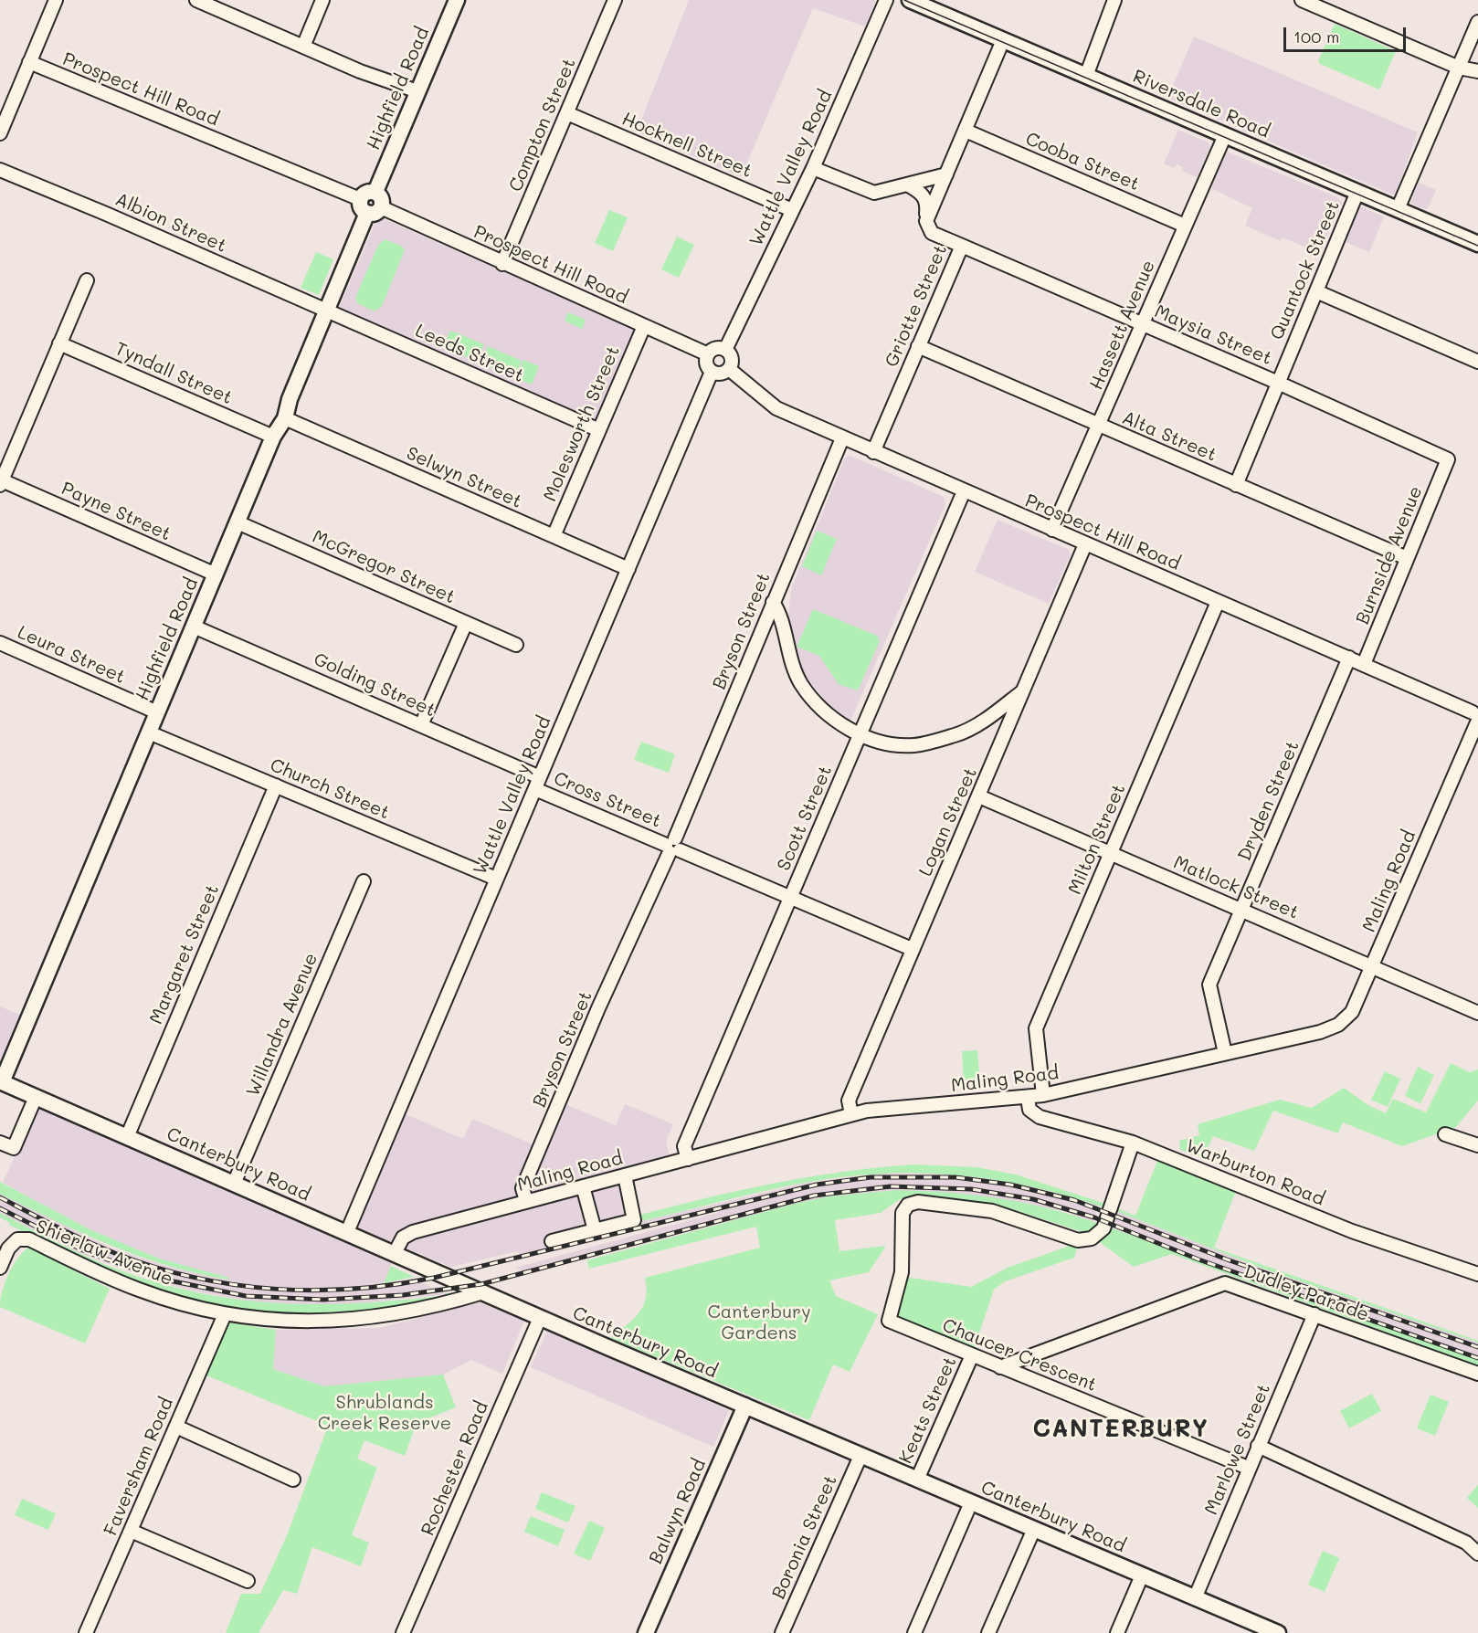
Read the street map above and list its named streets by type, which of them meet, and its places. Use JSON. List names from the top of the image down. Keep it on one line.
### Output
{"streets":{"main road":["Highfield Road","Riversdale Road","Canterbury Road","Balwyn Road"],"street":["Prospect Hill Road","Compton Street","Hocknell Street","Cooba Street","Wattle Valley Road","Albion Street","Quantock Street","Griotte Street","Hassett Avenue","Maysia Street","Leeds Street","Tyndall Street","Molesworth Street","Alta Street","Selwyn Street","Payne Street","Burnside Avenue","McGregor Street","Bryson Street","Leura Street","Golding Street","Church Street","Cross Street","Dryden Street","Scott Street","Logan Street","Milton Street","Maling Road","Matlock Street","Margaret Street","Willandra Avenue","Warburton Road","Shierlaw Avenue","Dudley Parade","Chaucer Crescent","Keats Street","Marlowe Street","Faversham Road","Rochester Road","Boronia Street"]},"crossings":[["Highfield Road","Prospect Hill Road"],["Highfield Road","Albion Street"],["Highfield Road","Leeds Street"],["Highfield Road","Tyndall Street"],["Highfield Road","Selwyn Street"],["Highfield Road","Payne Street"],["Highfield Road","McGregor Street"],["Highfield Road","Leura Street"],["Highfield Road","Golding Street"],["Highfield Road","Church Street"],["Highfield Road","Canterbury Road"],["Prospect Hill Road","Compton Street"],["Prospect Hill Road","Wattle Valley Road"],["Prospect Hill Road","Griotte Street"],["Prospect Hill Road","Hassett Avenue"],["Prospect Hill Road","Molesworth Street"],["Prospect Hill Road","Burnside Avenue"],["Prospect Hill Road","Bryson Street"],["Prospect Hill Road","Dryden Street"],["Prospect Hill Road","Scott Street"],["Prospect Hill Road","Logan Street"],["Prospect Hill Road","Milton Street"],["Prospect Hill Road","Maling Road"],["Riversdale Road","Quantock Street"],["Riversdale Road","Griotte Street"],["Riversdale Road","Hassett Avenue"],["Compton Street","Hocknell Street"],["Hocknell Street","Wattle Valley Road"],["Cooba Street","Griotte Street"],["Cooba Street","Hassett Avenue"],["Wattle Valley Road","Selwyn Street"],["Wattle Valley Road","Golding Street"],["Wattle Valley Road","Church Street"],["Wattle Valley Road","Cross Street"],["Wattle Valley Road","Canterbury Road"],["Albion Street","Leeds Street"],["Quantock Street","Maysia Street"],["Quantock Street","Alta Street"],["Griotte Street","Maysia Street"],["Griotte Street","Alta Street"],["Hassett Avenue","Maysia Street"],["Hassett Avenue","Alta Street"],["Maysia Street","Burnside Avenue"],["Leeds Street","Molesworth Street"],["Molesworth Street","Selwyn Street"],["Alta Street","Burnside Avenue"],["Bryson Street","Cross Street"],["Bryson Street","Maling Road"],["Golding Street","Cross Street"],["Church Street","Margaret Street"],["Cross Street","Scott Street"],["Cross Street","Logan Street"],["Dryden Street","Maling Road"],["Dryden Street","Matlock Street"],["Scott Street","Maling Road"],["Logan Street","Maling Road"],["Logan Street","Matlock Street"],["Milton Street","Maling Road"],["Milton Street","Matlock Street"],["Maling Road","Matlock Street"],["Maling Road","Canterbury Road"],["Maling Road","Warburton Road"],["Margaret Street","Canterbury Road"],["Willandra Avenue","Canterbury Road"],["Canterbury Road","Shierlaw Avenue"],["Canterbury Road","Keats Street"],["Canterbury Road","Marlowe Street"],["Canterbury Road","Rochester Road"],["Canterbury Road","Balwyn Road"],["Canterbury Road","Boronia Street"],["Warburton Road","Chaucer Crescent"],["Shierlaw Avenue","Faversham Road"],["Dudley Parade","Chaucer Crescent"],["Dudley Parade","Marlowe Street"],["Chaucer Crescent","Keats Street"],["Chaucer Crescent","Marlowe Street"]],"districts":["CANTERBURY"],"parks":["Canterbury Gardens","Shrublands Creek Reserve"],"scale_bar":"100 m"}
